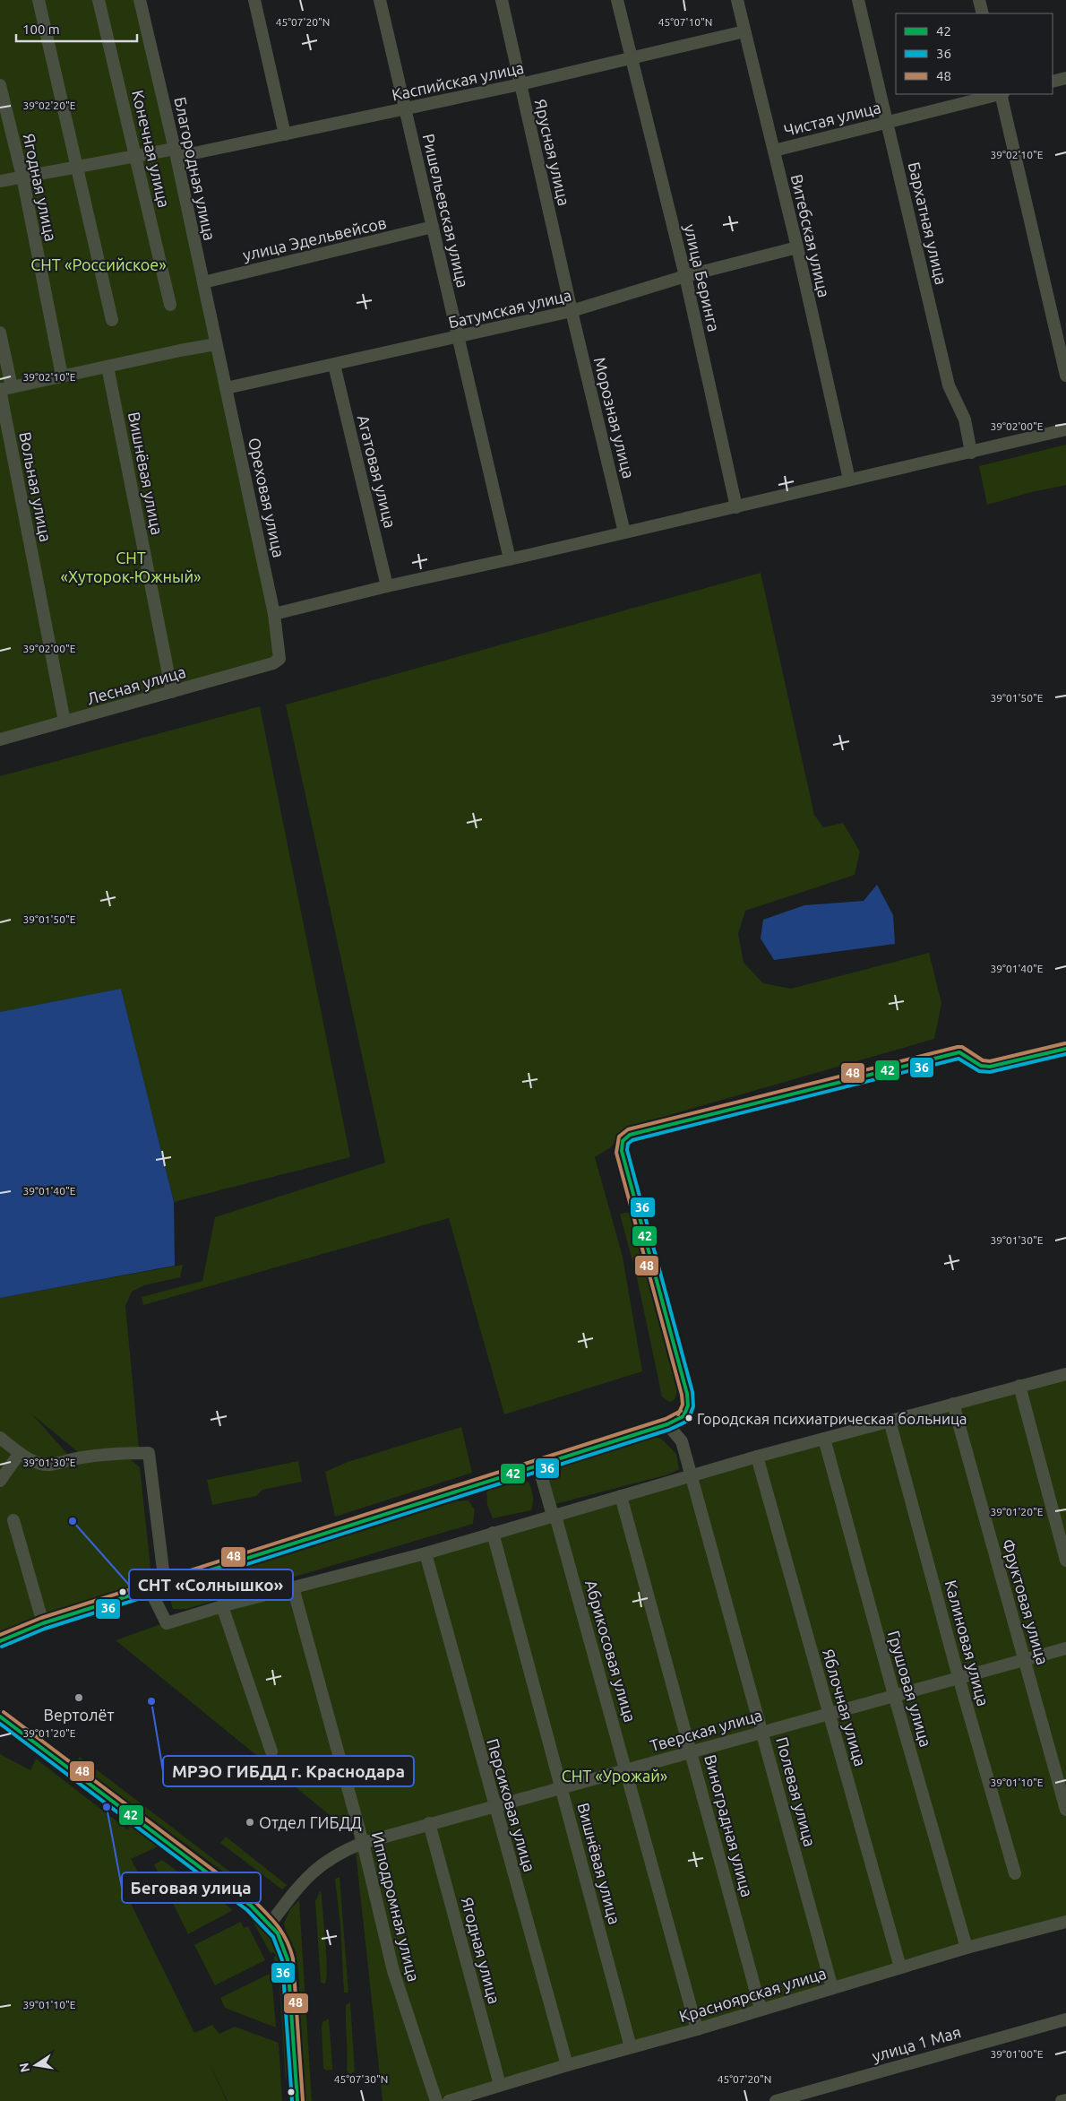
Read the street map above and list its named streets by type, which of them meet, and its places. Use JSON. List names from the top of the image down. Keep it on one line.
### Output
{"streets":{"street":["Каспийская улица","Чистая улица","Конечная улица","Ярусная улица","Благородная улица","Ягодная улица","Ришельевская улица","Бархатная улица","Витебская улица","улица Эдельвейсов","улица Беринга","Батумская улица","Морозная улица","Агатовая улица","Вишнёвая улица","Вольная улица","Ореховая улица","Лесная улица","Фруктовая улица","Калиновая улица","Абрикосовая улица","Грушовая улица","Яблочная улица","Тверская улица","Полевая улица","Персиковая улица","Виноградная улица","Ипподромная улица","Красноярская улица","улица 1 Мая"]},"crossings":[["Каспийская улица","Конечная улица"],["Каспийская улица","Ярусная улица"],["Каспийская улица","Благородная улица"],["Каспийская улица","Ягодная улица"],["Каспийская улица","Ришельевская улица"],["Каспийская улица","Витебская улица"],["Каспийская улица","улица Беринга"],["Чистая улица","Бархатная улица"],["Чистая улица","Витебская улица"],["Ярусная улица","Батумская улица"],["Ярусная улица","Морозная улица"],["Благородная улица","улица Эдельвейсов"],["Благородная улица","Ореховая улица"],["Ягодная улица","Тверская улица"],["Ягодная улица","Красноярская улица"],["Ришельевская улица","улица Эдельвейсов"],["Ришельевская улица","Батумская улица"],["Витебская улица","Батумская улица"],["улица Беринга","Батумская улица"],["Батумская улица","Морозная улица"],["Батумская улица","Агатовая улица"],["Батумская улица","Ореховая улица"],["Вишнёвая улица","Лесная улица"],["Вишнёвая улица","Тверская улица"],["Вишнёвая улица","Красноярская улица"],["Вольная улица","Лесная улица"],["Ореховая улица","Лесная улица"],["Фруктовая улица","Тверская улица"],["Калиновая улица","Тверская улица"],["Абрикосовая улица","Тверская улица"],["Абрикосовая улица","Красноярская улица"],["Грушовая улица","Тверская улица"],["Грушовая улица","Красноярская улица"],["Яблочная улица","Тверская улица"],["Яблочная улица","Красноярская улица"],["Тверская улица","Полевая улица"],["Тверская улица","Персиковая улица"],["Тверская улица","Виноградная улица"],["Тверская улица","Ипподромная улица"],["Полевая улица","Красноярская улица"],["Персиковая улица","Красноярская улица"],["Виноградная улица","Красноярская улица"]],"parks":["СНТ «Российское»","СНТ «Хуторок-Южный»","СНТ «Урожай»"],"places":["Городская психиатрическая больница","СНТ «Солнышко»","Вертолёт","МРЭО ГИБДД г. Краснодара","Беговая улица","Отдел ГИБДД"],"lines":["transit line 48","transit line 42","transit line 36"],"legend":["42","36","48"],"scale_bar":"100 m","north":"left","coordinates":["45°07'20\"N","45°07'10\"N","39°02'20\"E","39°02'10\"E","39°02'00\"E","39°01'50\"E","39°01'40\"E","39°01'30\"E","39°01'20\"E","39°01'10\"E","39°01'00\"E","45°07'30\"N"]}
